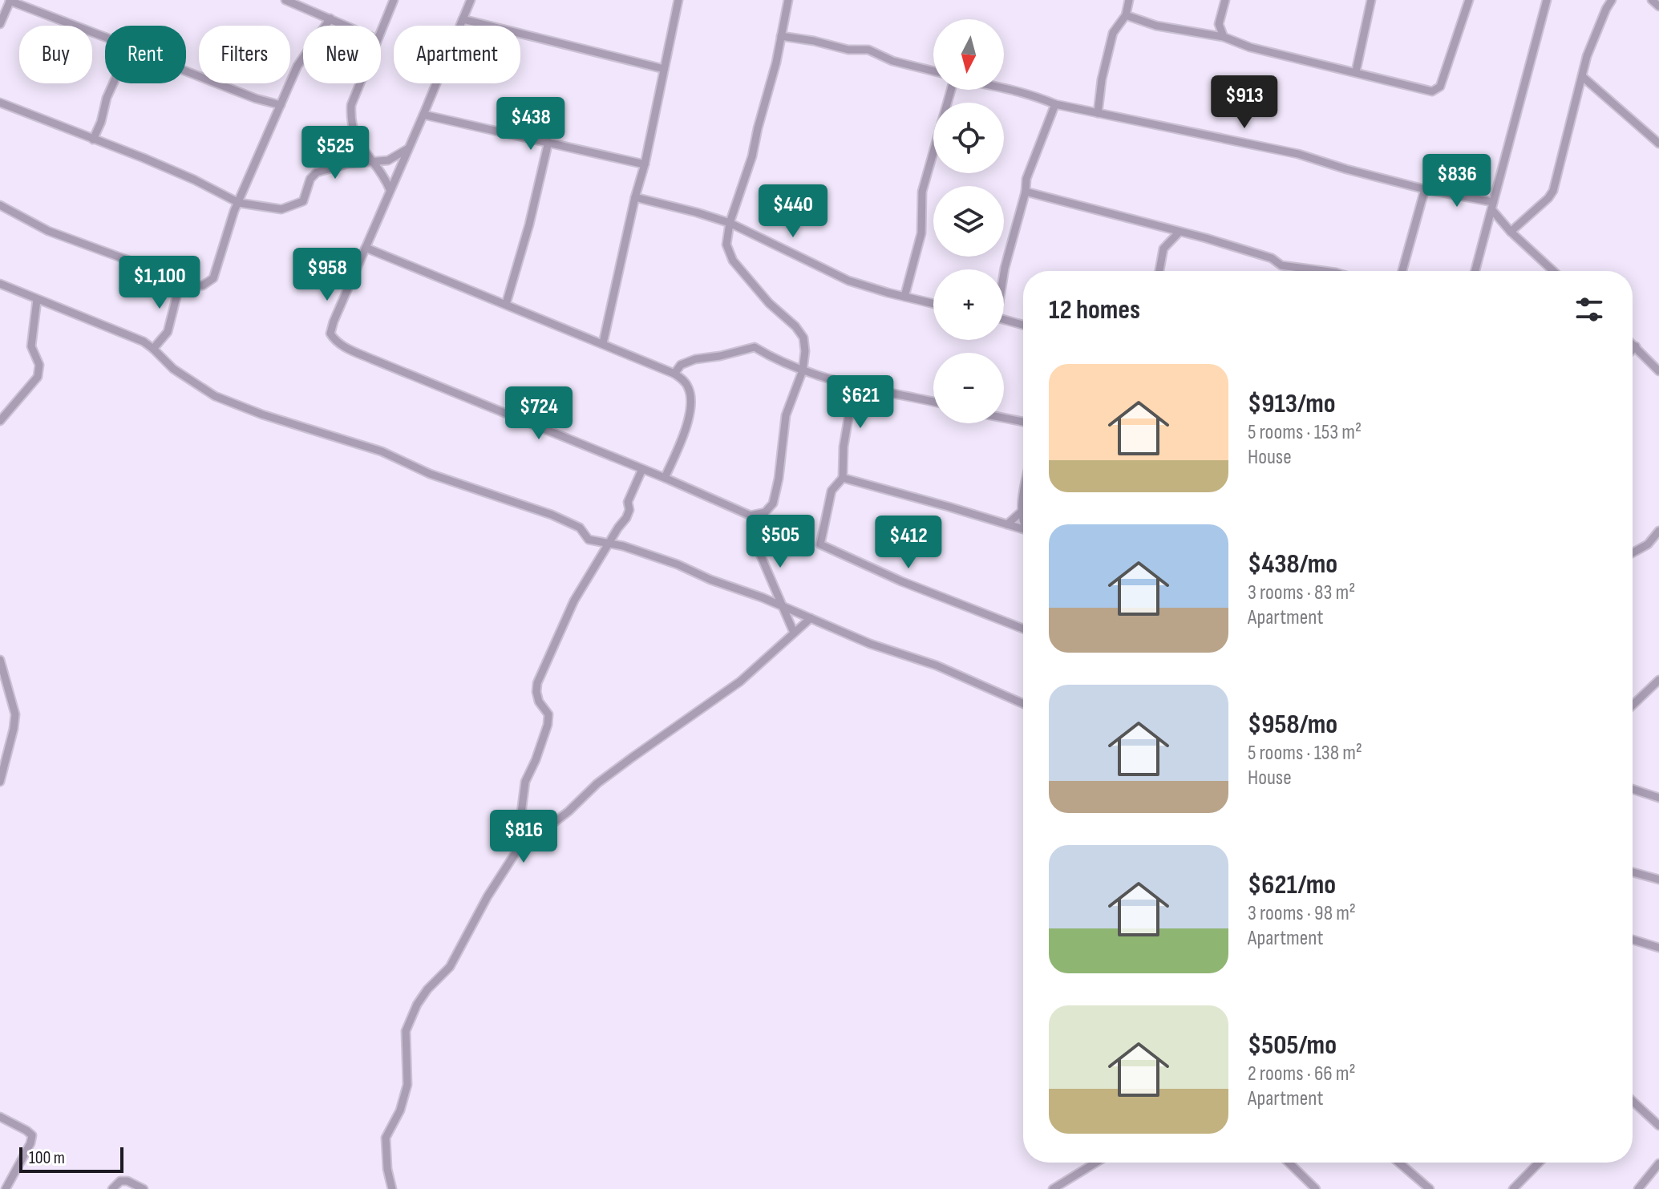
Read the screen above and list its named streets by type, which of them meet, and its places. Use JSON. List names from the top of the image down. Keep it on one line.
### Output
{"scale_bar":"100 m","north":"bottom","page":{"map_buttons":["+","−"],"chip":["Buy","Rent","Filters","New","Apartment"],"price":["$913","$438","$525","$836","$440","$958","$1,100","$621","$724","$505","$412","$816"],"heading":"12 homes","list":[{"name":"$913/mo","note":"5 rooms · 153 m² · House"},{"name":"$438/mo","note":"3 rooms · 83 m² · Apartment"},{"name":"$958/mo","note":"5 rooms · 138 m² · House"},{"name":"$621/mo","note":"3 rooms · 98 m² · Apartment"},{"name":"$505/mo","note":"2 rooms · 66 m² · Apartment"}],"scale":"100 m"}}
